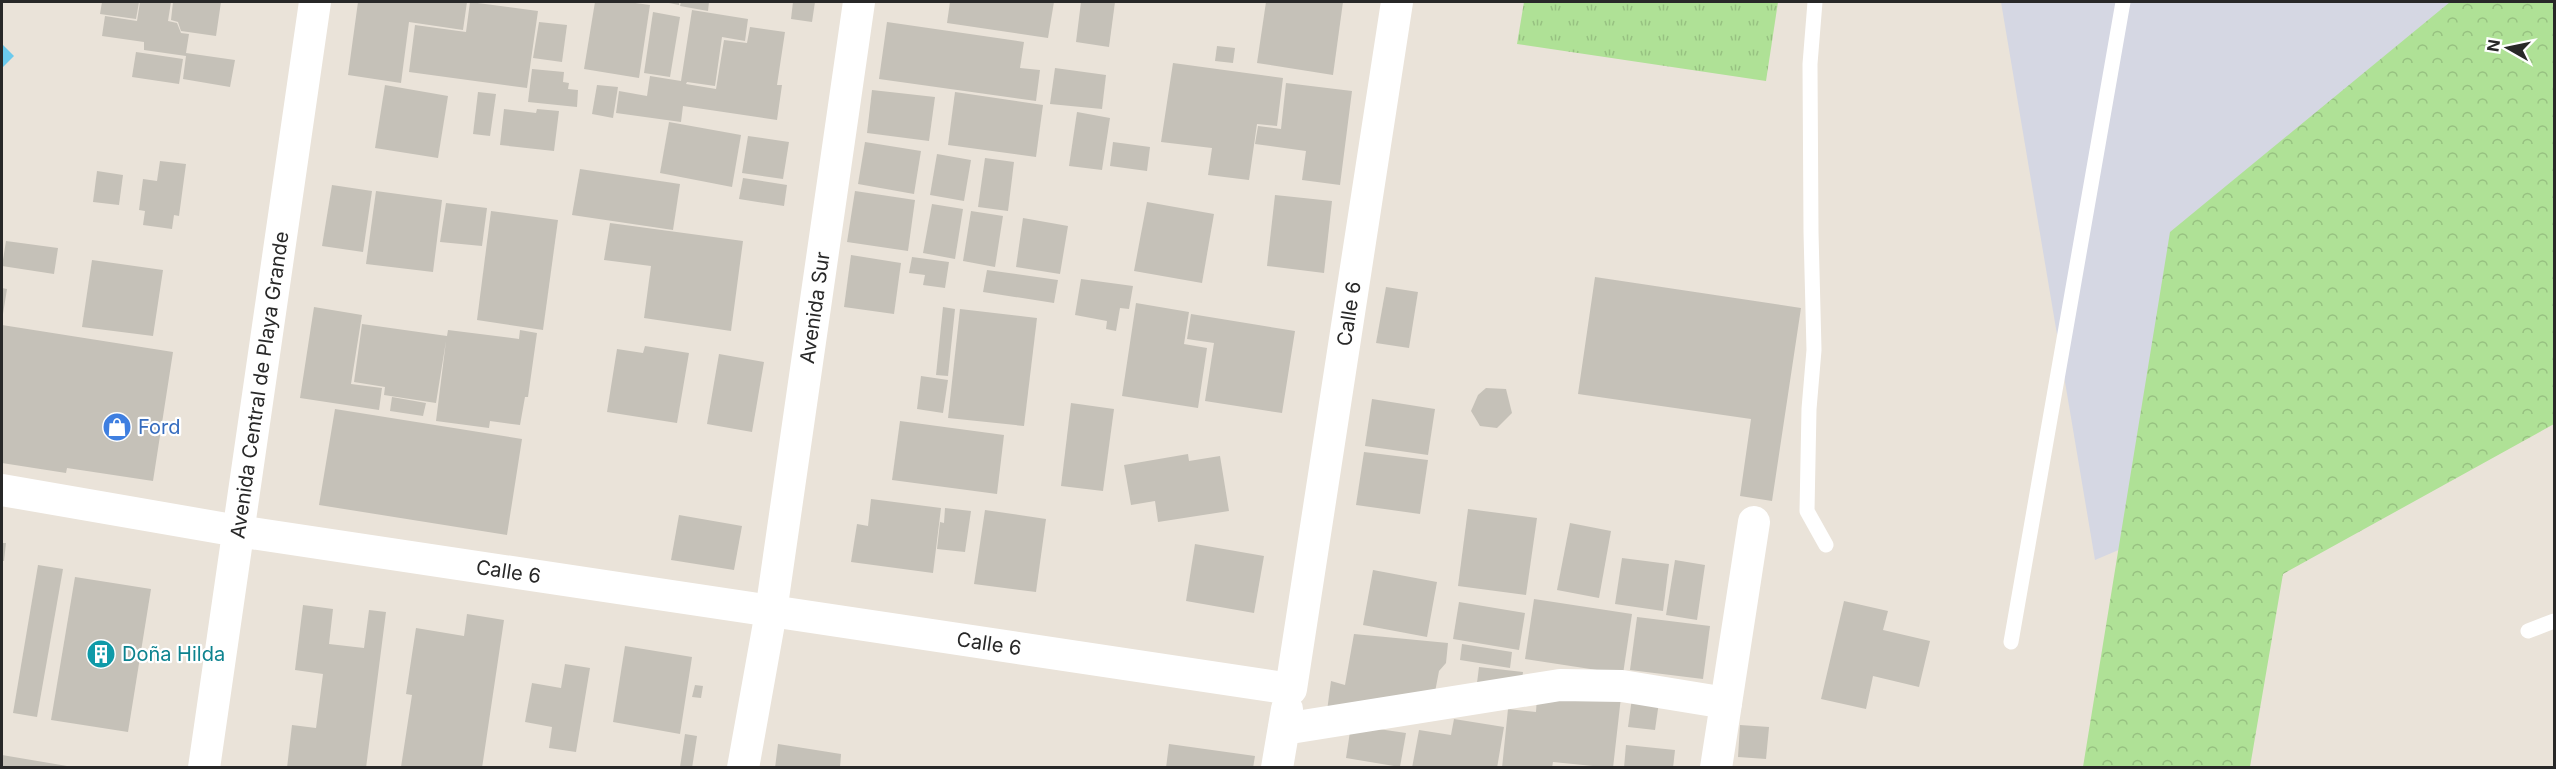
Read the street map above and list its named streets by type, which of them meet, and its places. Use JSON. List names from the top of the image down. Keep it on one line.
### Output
{"streets":{"street":["Avenida Sur","Calle 6","Avenida Central de Playa Grande"]},"crossings":[["Avenida Sur","Calle 6"],["Calle 6","Avenida Central de Playa Grande"]],"places":{"shop":["Ford"],"building":["Doña Hilda"]},"north":"left"}
